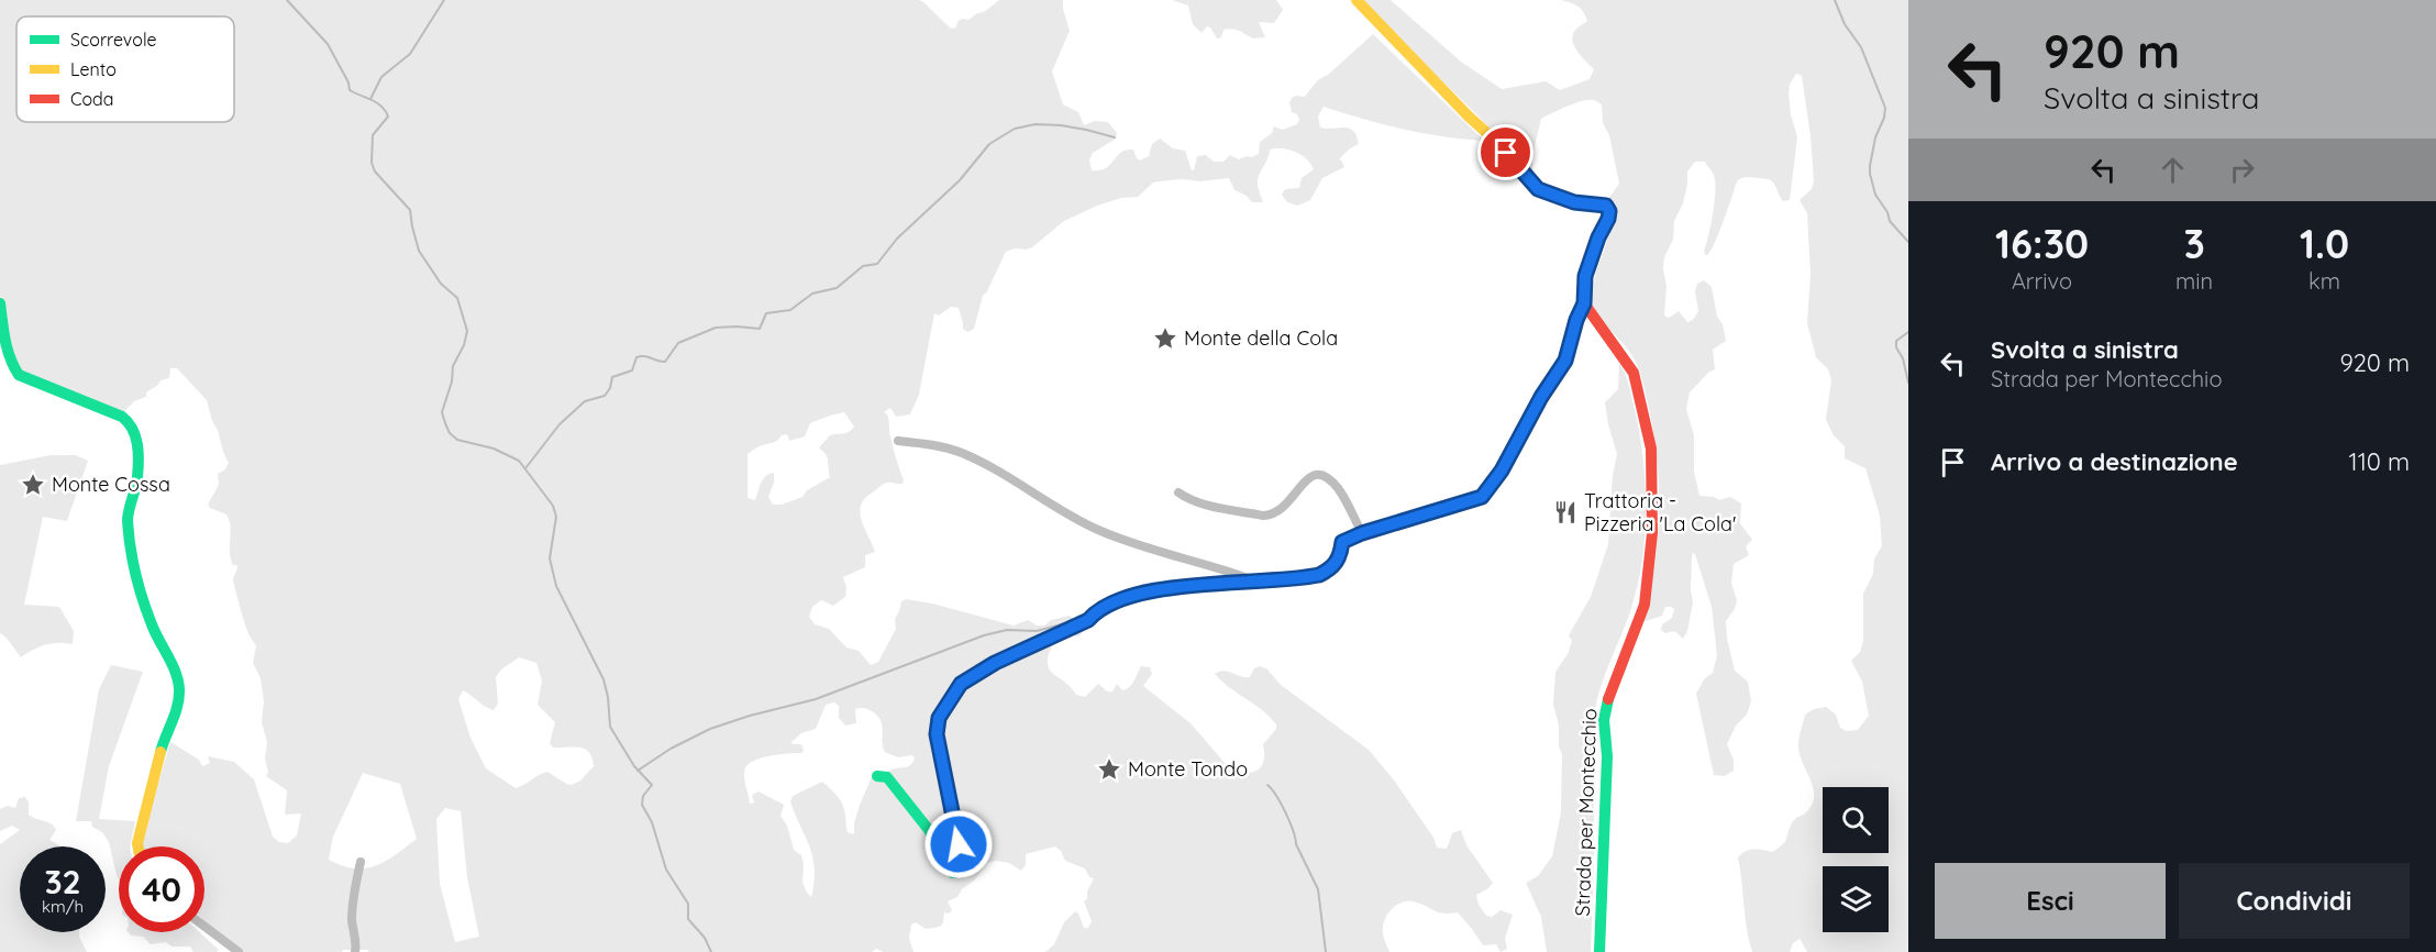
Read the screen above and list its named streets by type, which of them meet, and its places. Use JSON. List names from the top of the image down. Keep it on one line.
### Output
{"streets":{"street":["Strada per Montecchio"]},"places":{"place":["Monte della Cola","Monte Cossa","Monte Tondo"],"restaurant":["Trattoria - Pizzeria 'La Cola'"]},"legend":["Scorrevole","Lento","Coda"],"page":{"turn":["920 m","Svolta a sinistra"],"eta":["16:30","Arrivo","3","min","1.0","km"],"list":[{"name":"Svolta a sinistra","note":"Strada per Montecchio","value":"920 m"},{"name":"Arrivo a destinazione","value":"110 m"}],"speed":"32 km/h","limit":"40","buttons":["Esci","Condividi"]}}
